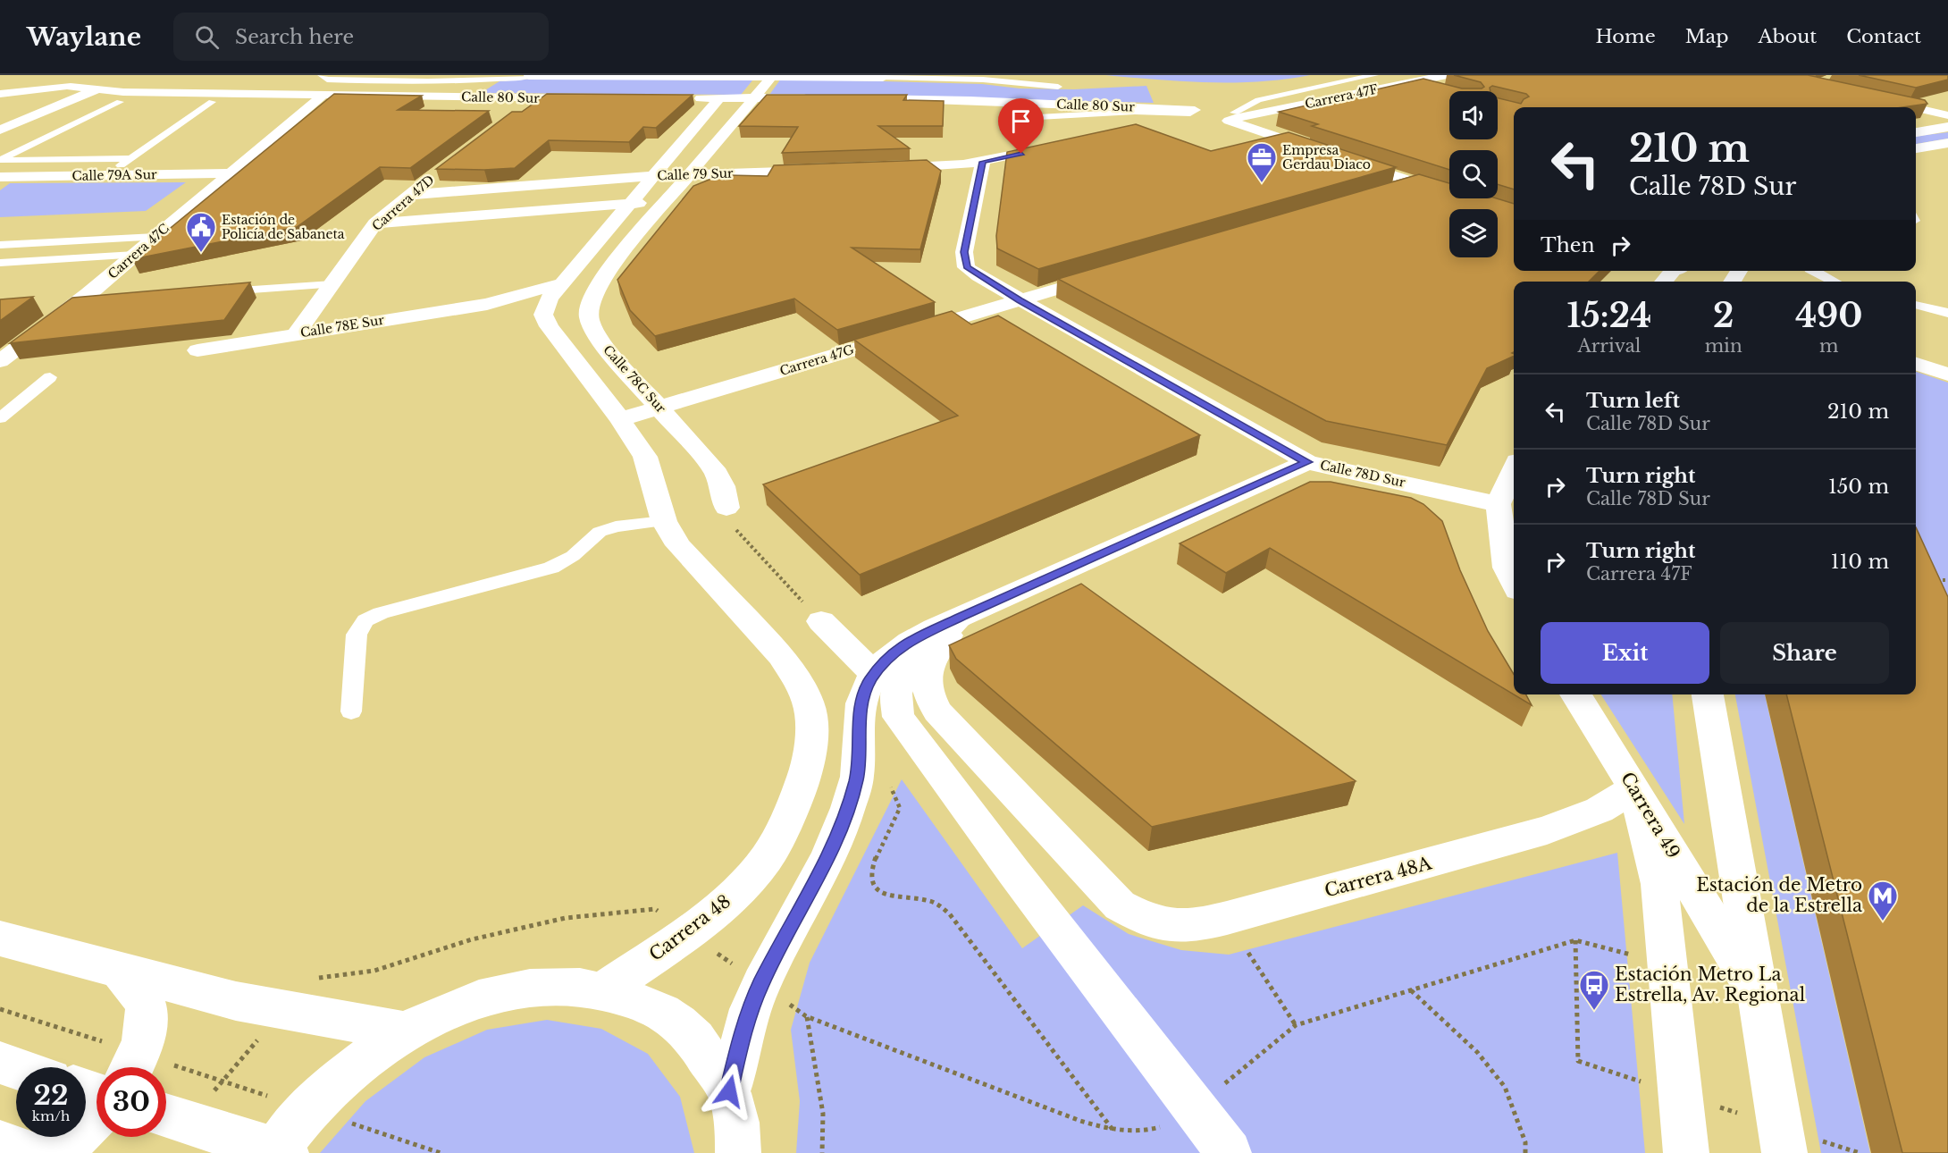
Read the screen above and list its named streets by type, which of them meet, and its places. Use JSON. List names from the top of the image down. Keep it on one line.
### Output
{"streets":{"main road":["Carrera 47F","Calle 80 Sur","Calle 79 Sur","Calle 79A Sur","Carrera 47D","Carrera 47C","Calle 78E Sur","Carrera 47G","Calle 78C Sur","Calle 78D Sur","Carrera 49","Carrera 48A","Carrera 48"]},"crossings":[["Calle 80 Sur","Carrera 47C"],["Calle 80 Sur","Calle 78C Sur"],["Calle 79 Sur","Carrera 47D"],["Calle 79 Sur","Calle 78C Sur"],["Calle 79A Sur","Carrera 47C"],["Carrera 47D","Calle 78E Sur"],["Carrera 47G","Calle 78C Sur"],["Carrera 47G","Calle 78D Sur"],["Carrera 49","Carrera 48A"]],"places":{"office":["Empresa Gerdau Diaco"],"public building":["Estación de Policía de Sabaneta"],"metro station":["Estación de Metro de la Estrella"],"bus stop":["Estación Metro La Estrella, Av. Regional"]},"page":{"header":"Waylane","search":"Search here","nav":["Home","Map","About","Contact"],"turn":["210 m","Calle 78D Sur"],"then":"Then","eta":["15:24","Arrival","2","min","490","m"],"list":[{"name":"Turn left","note":"Calle 78D Sur","value":"210 m"},{"name":"Turn right","note":"Calle 78D Sur","value":"150 m"},{"name":"Turn right","note":"Carrera 47F","value":"110 m"}],"buttons":["Exit","Share"],"speed":"22 km/h","limit":"30"}}
